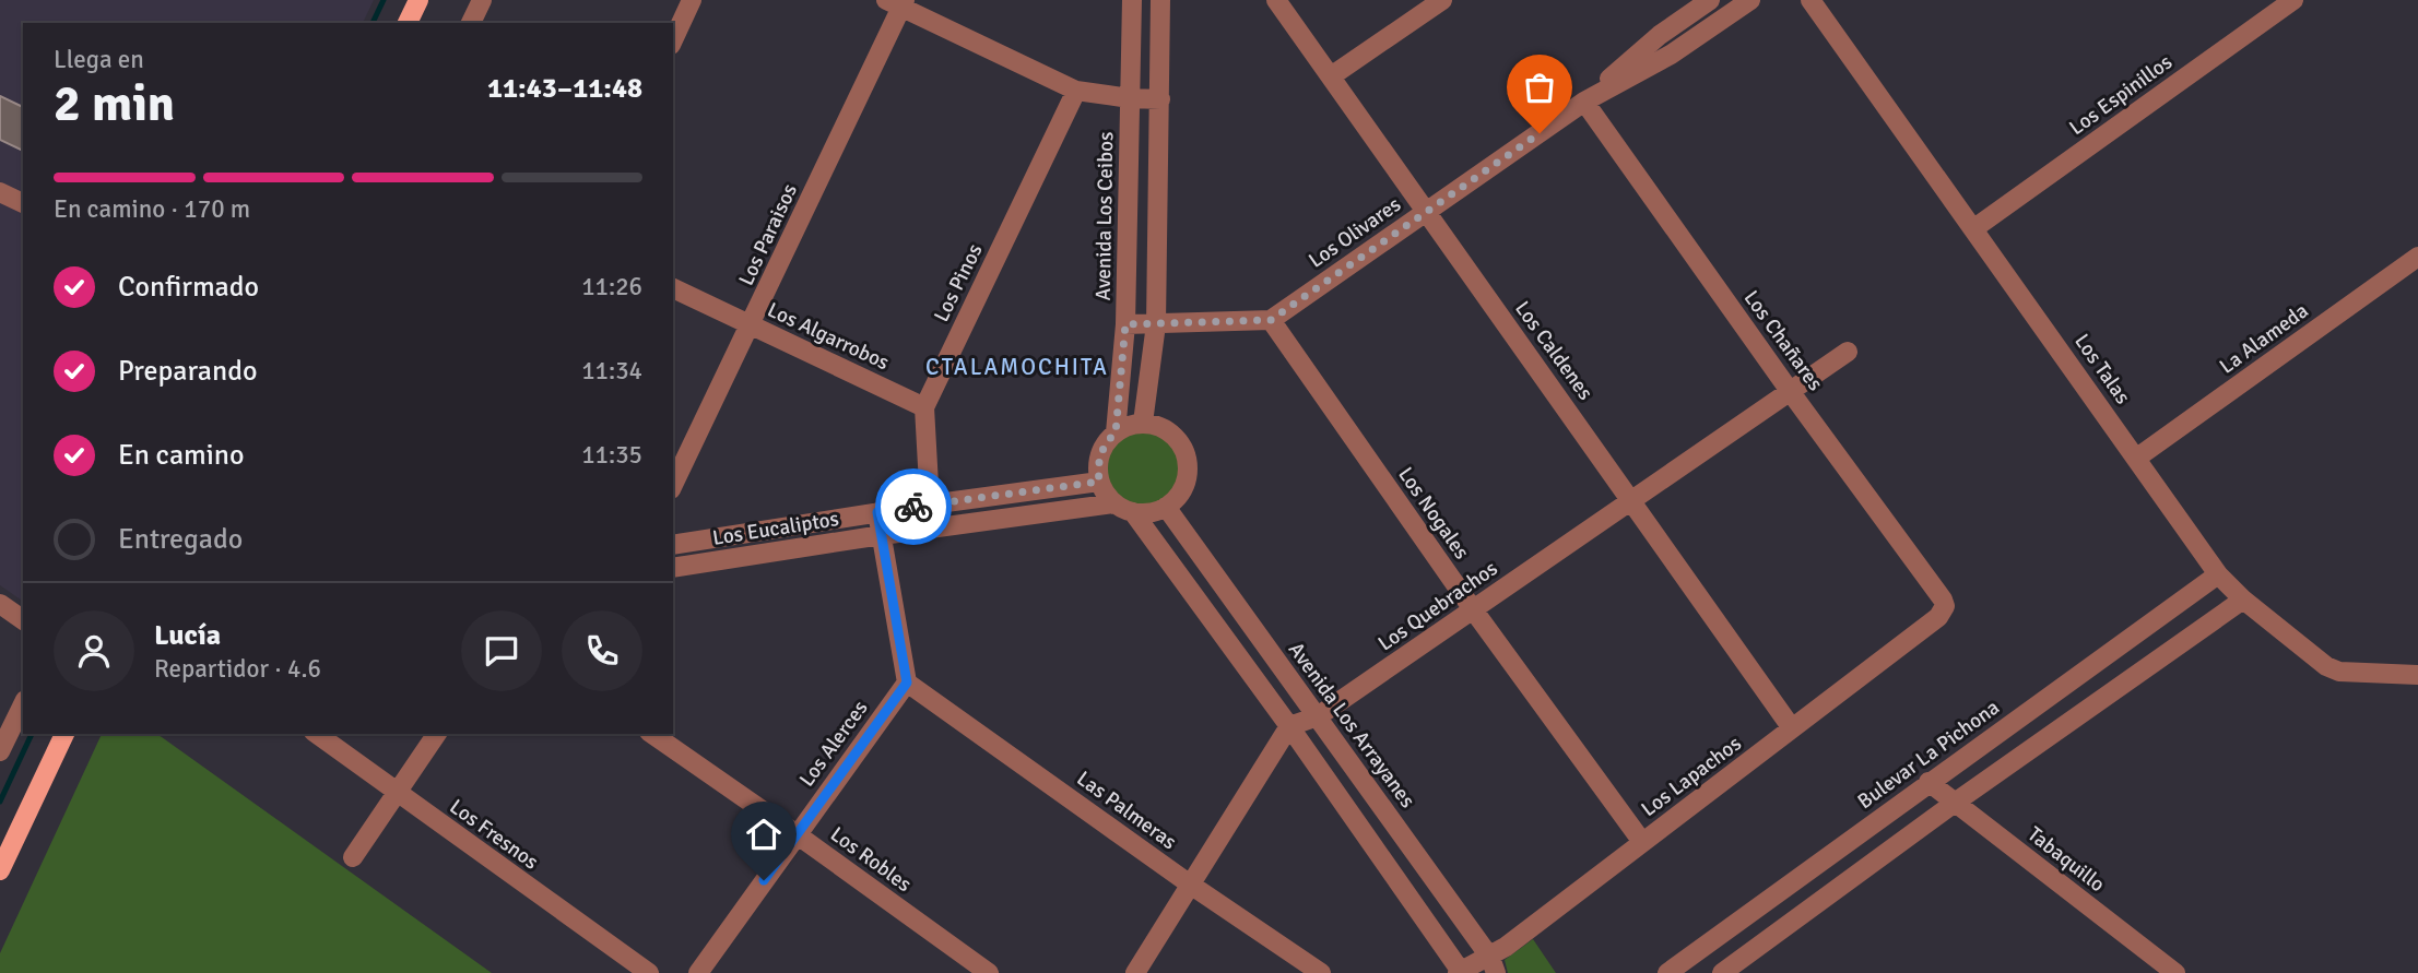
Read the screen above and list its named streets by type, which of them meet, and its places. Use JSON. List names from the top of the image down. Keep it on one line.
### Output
{"streets":{"street":["Los Espinillos","Avenida Los Ceibos","Los Olivares","Los Paraisos","Los Pinos","Los Algarrobos","La Alameda","Los Chañares","Los Caldenes","Los Talas","Los Nogales","Los Eucaliptos","Los Quebrachos","Avenida Los Arrayanes","Los Alerces","Bulevar La Pichona","Los Lapachos","Las Palmeras","Los Fresnos","Los Robles","Tabaquillo"]},"crossings":[["Los Espinillos","Los Talas"],["Avenida Los Ceibos","Los Eucaliptos"],["Avenida Los Ceibos","Avenida Los Arrayanes"],["Los Olivares","Los Chañares"],["Los Olivares","Los Caldenes"],["Los Olivares","Los Nogales"],["Los Paraisos","Los Algarrobos"],["Los Pinos","Los Algarrobos"],["Los Pinos","Los Eucaliptos"],["La Alameda","Los Talas"],["Los Chañares","Los Quebrachos"],["Los Chañares","Los Lapachos"],["Los Caldenes","Los Quebrachos"],["Los Caldenes","Los Lapachos"],["Los Talas","Bulevar La Pichona"],["Los Nogales","Los Quebrachos"],["Los Nogales","Los Lapachos"],["Los Eucaliptos","Avenida Los Arrayanes"],["Los Quebrachos","Avenida Los Arrayanes"],["Avenida Los Arrayanes","Los Lapachos"],["Los Alerces","Las Palmeras"],["Los Alerces","Los Robles"],["Bulevar La Pichona","Tabaquillo"]],"districts":["CTALAMOCHITA"],"page":{"heading":["2 min","Llega en","11:43–11:48"],"panel":["Lucía","Repartidor · 4.6"],"bar":"En camino · 170 m","list":[["Confirmado","11:26"],["Preparando","11:34"],["En camino","11:35"],"Entregado"]}}
